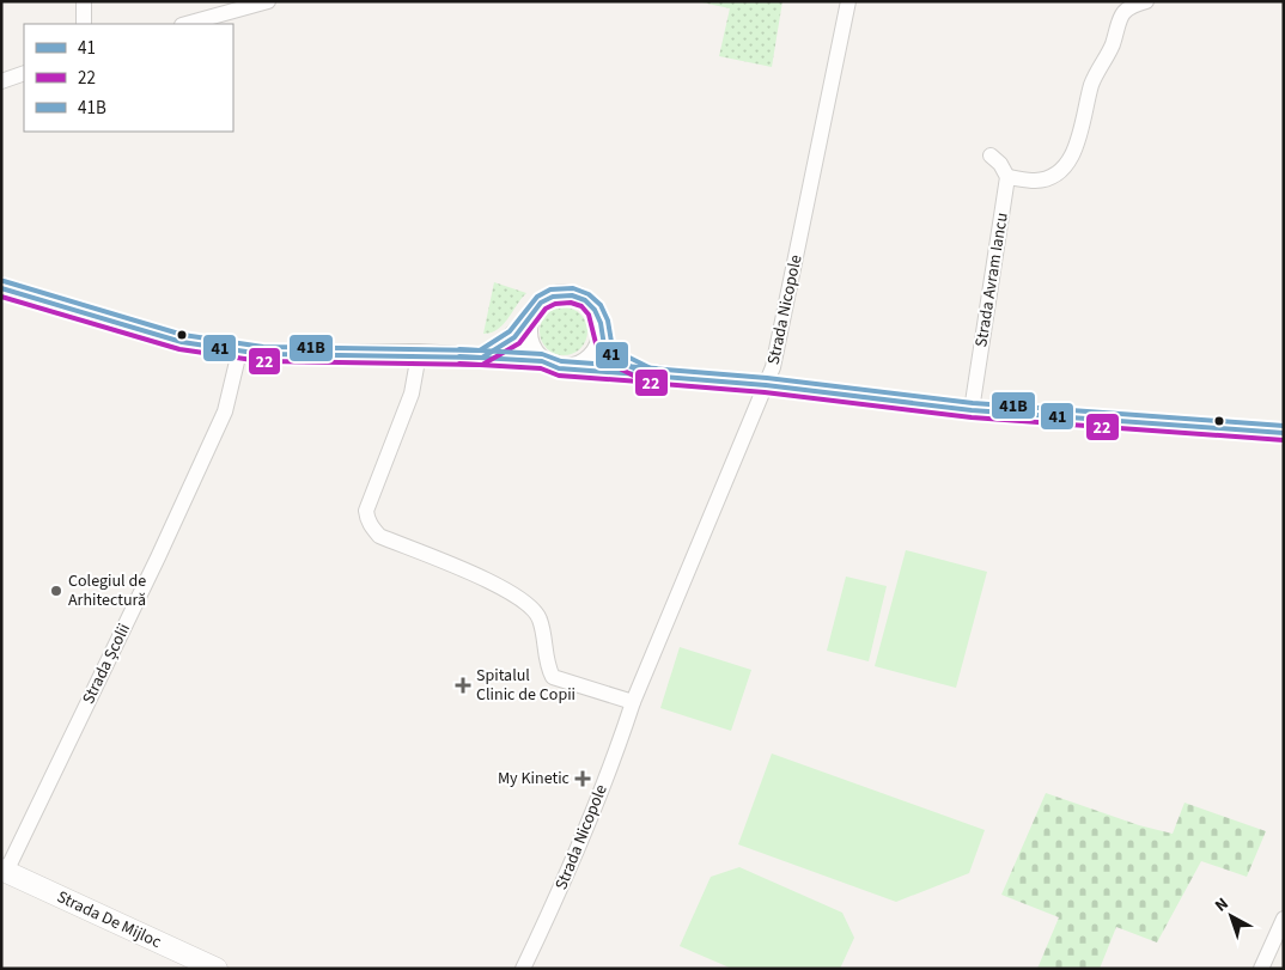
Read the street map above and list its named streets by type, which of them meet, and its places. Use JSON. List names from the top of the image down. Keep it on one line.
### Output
{"streets":{"main road":["Strada De Mijloc"],"street":["Strada Avram Iancu","Strada Nicopole","Strada Școlii"]},"crossings":[["Strada Școlii","Strada De Mijloc"]],"places":{"other":["Colegiul de Arhitectură"],"health":["Spitalul Clinic de Copii","My Kinetic"]},"lines":["transit line 41B","transit line 41","transit line 22"],"legend":["41","22","41B"],"north":"top left"}
